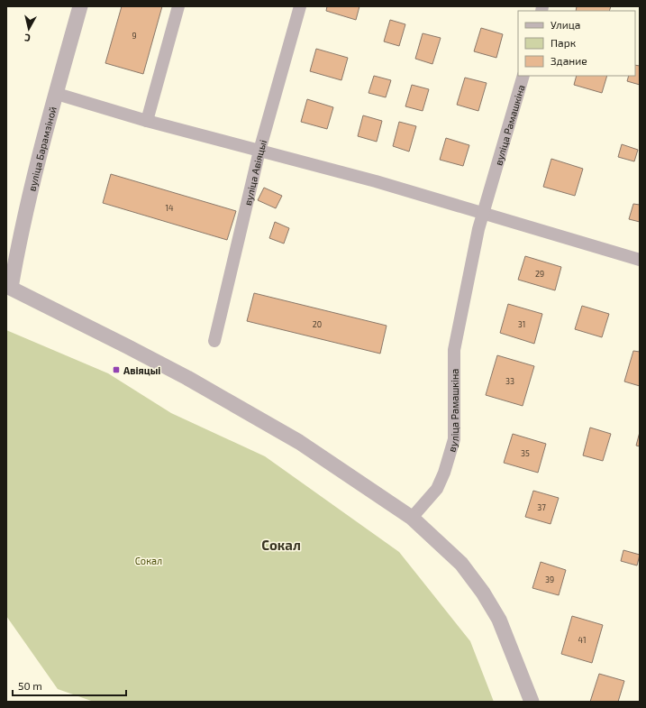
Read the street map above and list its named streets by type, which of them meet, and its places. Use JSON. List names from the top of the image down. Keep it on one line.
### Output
{"streets":{"street":["вуліца Рамашкіна","вуліца Барамзіной","вуліца Авіяцыі"]},"districts":["Сокал"],"parks":["Сокал"],"places":{"transit":["Авіяцыі"]},"house_numbers":["9","14","29","20","31","33","35","37","39","41"],"legend":["Улица","Парк","Здание"],"scale_bar":"50 m","north":"bottom"}
